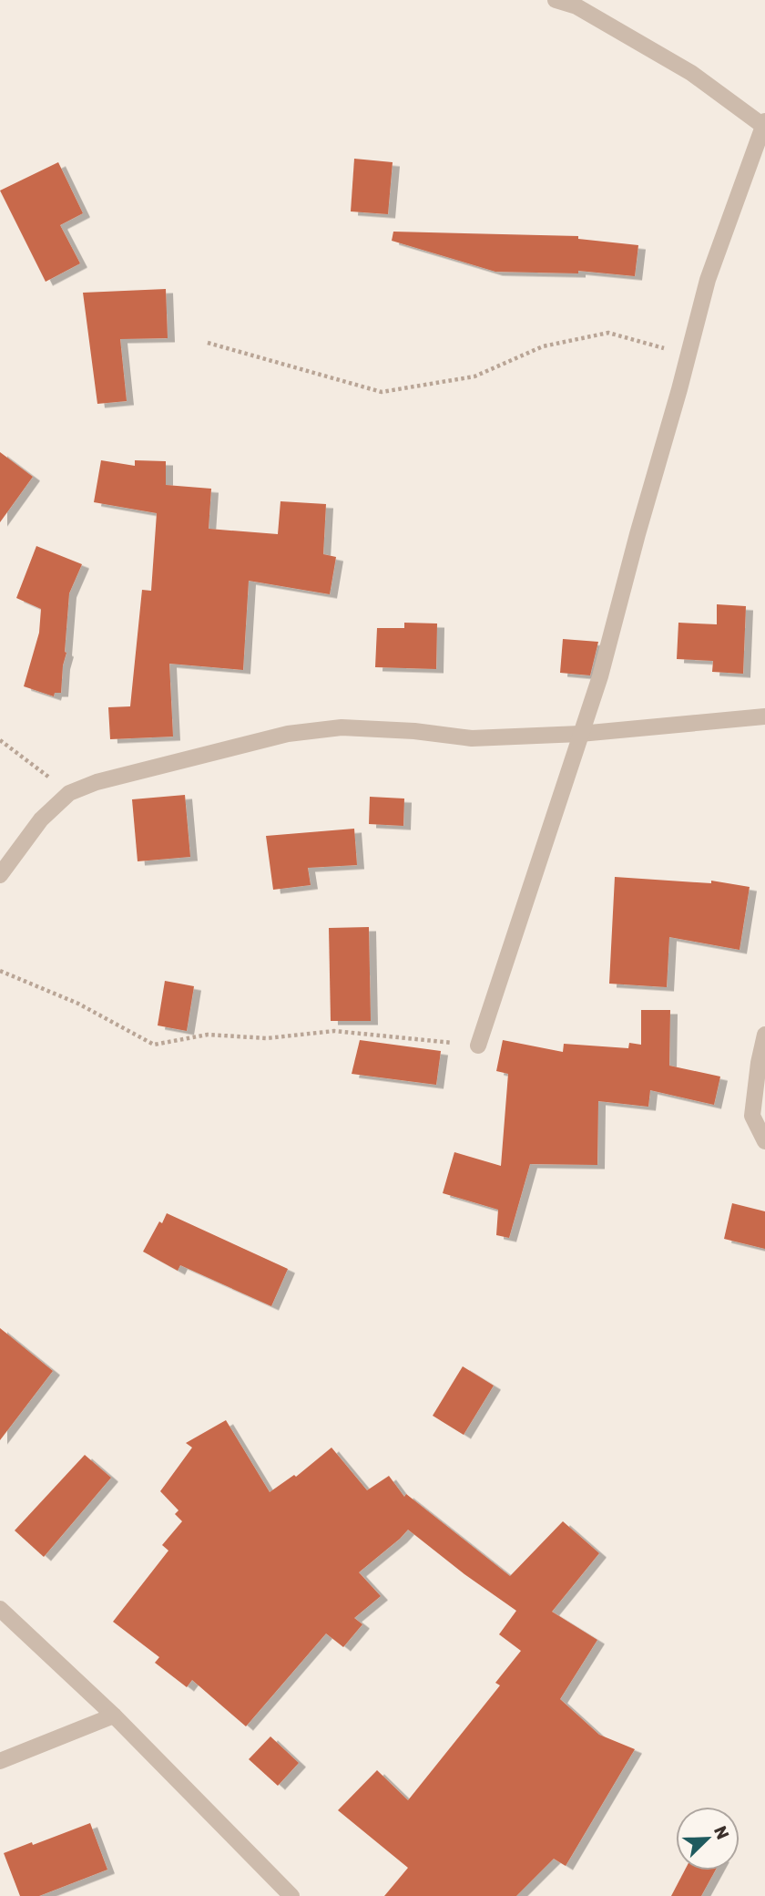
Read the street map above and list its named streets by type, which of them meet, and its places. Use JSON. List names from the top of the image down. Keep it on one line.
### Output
{"north":"top right"}
